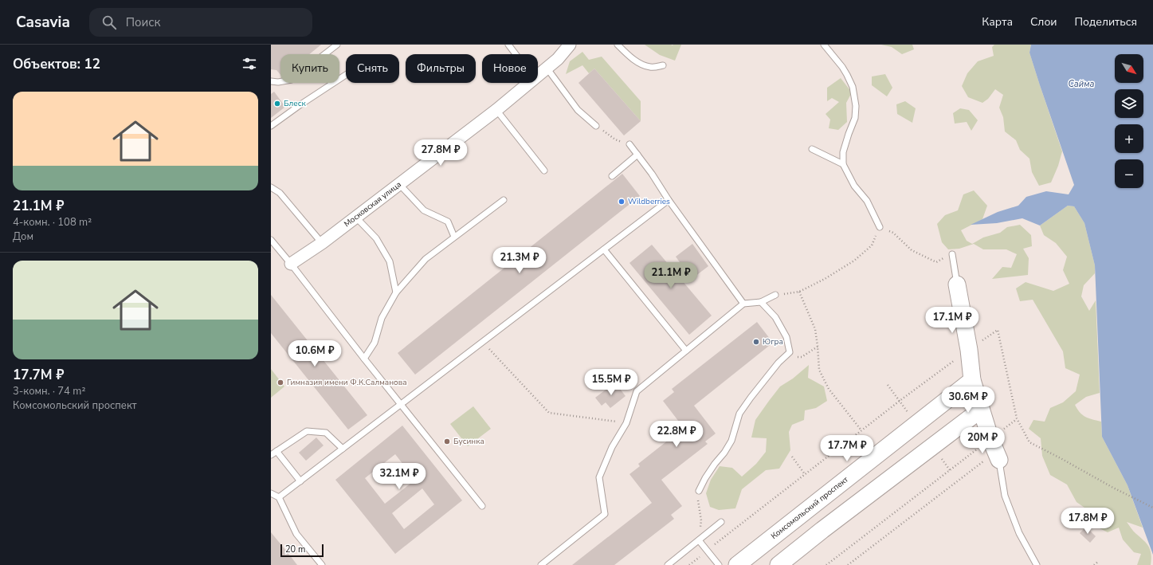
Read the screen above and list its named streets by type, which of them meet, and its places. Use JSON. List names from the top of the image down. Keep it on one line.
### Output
{"streets":{"street":["Московская улица","Комсомольский проспект"]},"water":["Сайма"],"places":["Блеск","Wildberries","Югра","Гимназия имени Ф.К.Салманова","Бусинка"],"scale_bar":"20 m","north":"bottom right","page":{"header":"Casavia","search":"Поиск","nav":["Карта","Слои","Поделиться"],"heading":"Объектов: 12","map_buttons":["+","−"],"chip":["Купить","Снять","Фильтры","Новое"],"list":[{"name":"21.1M ₽","note":"4-комн. · 108 m² · Дом"},{"name":"17.7M ₽","note":"3-комн. · 74 m² · Комсомольский проспект"}],"price":["27.8M ₽","21.3M ₽","21.1M ₽","17.1M ₽","10.6M ₽","15.5M ₽","30.6M ₽","22.8M ₽","20M ₽","17.7M ₽","32.1M ₽","17.8M ₽"],"scale":"20 m"}}
